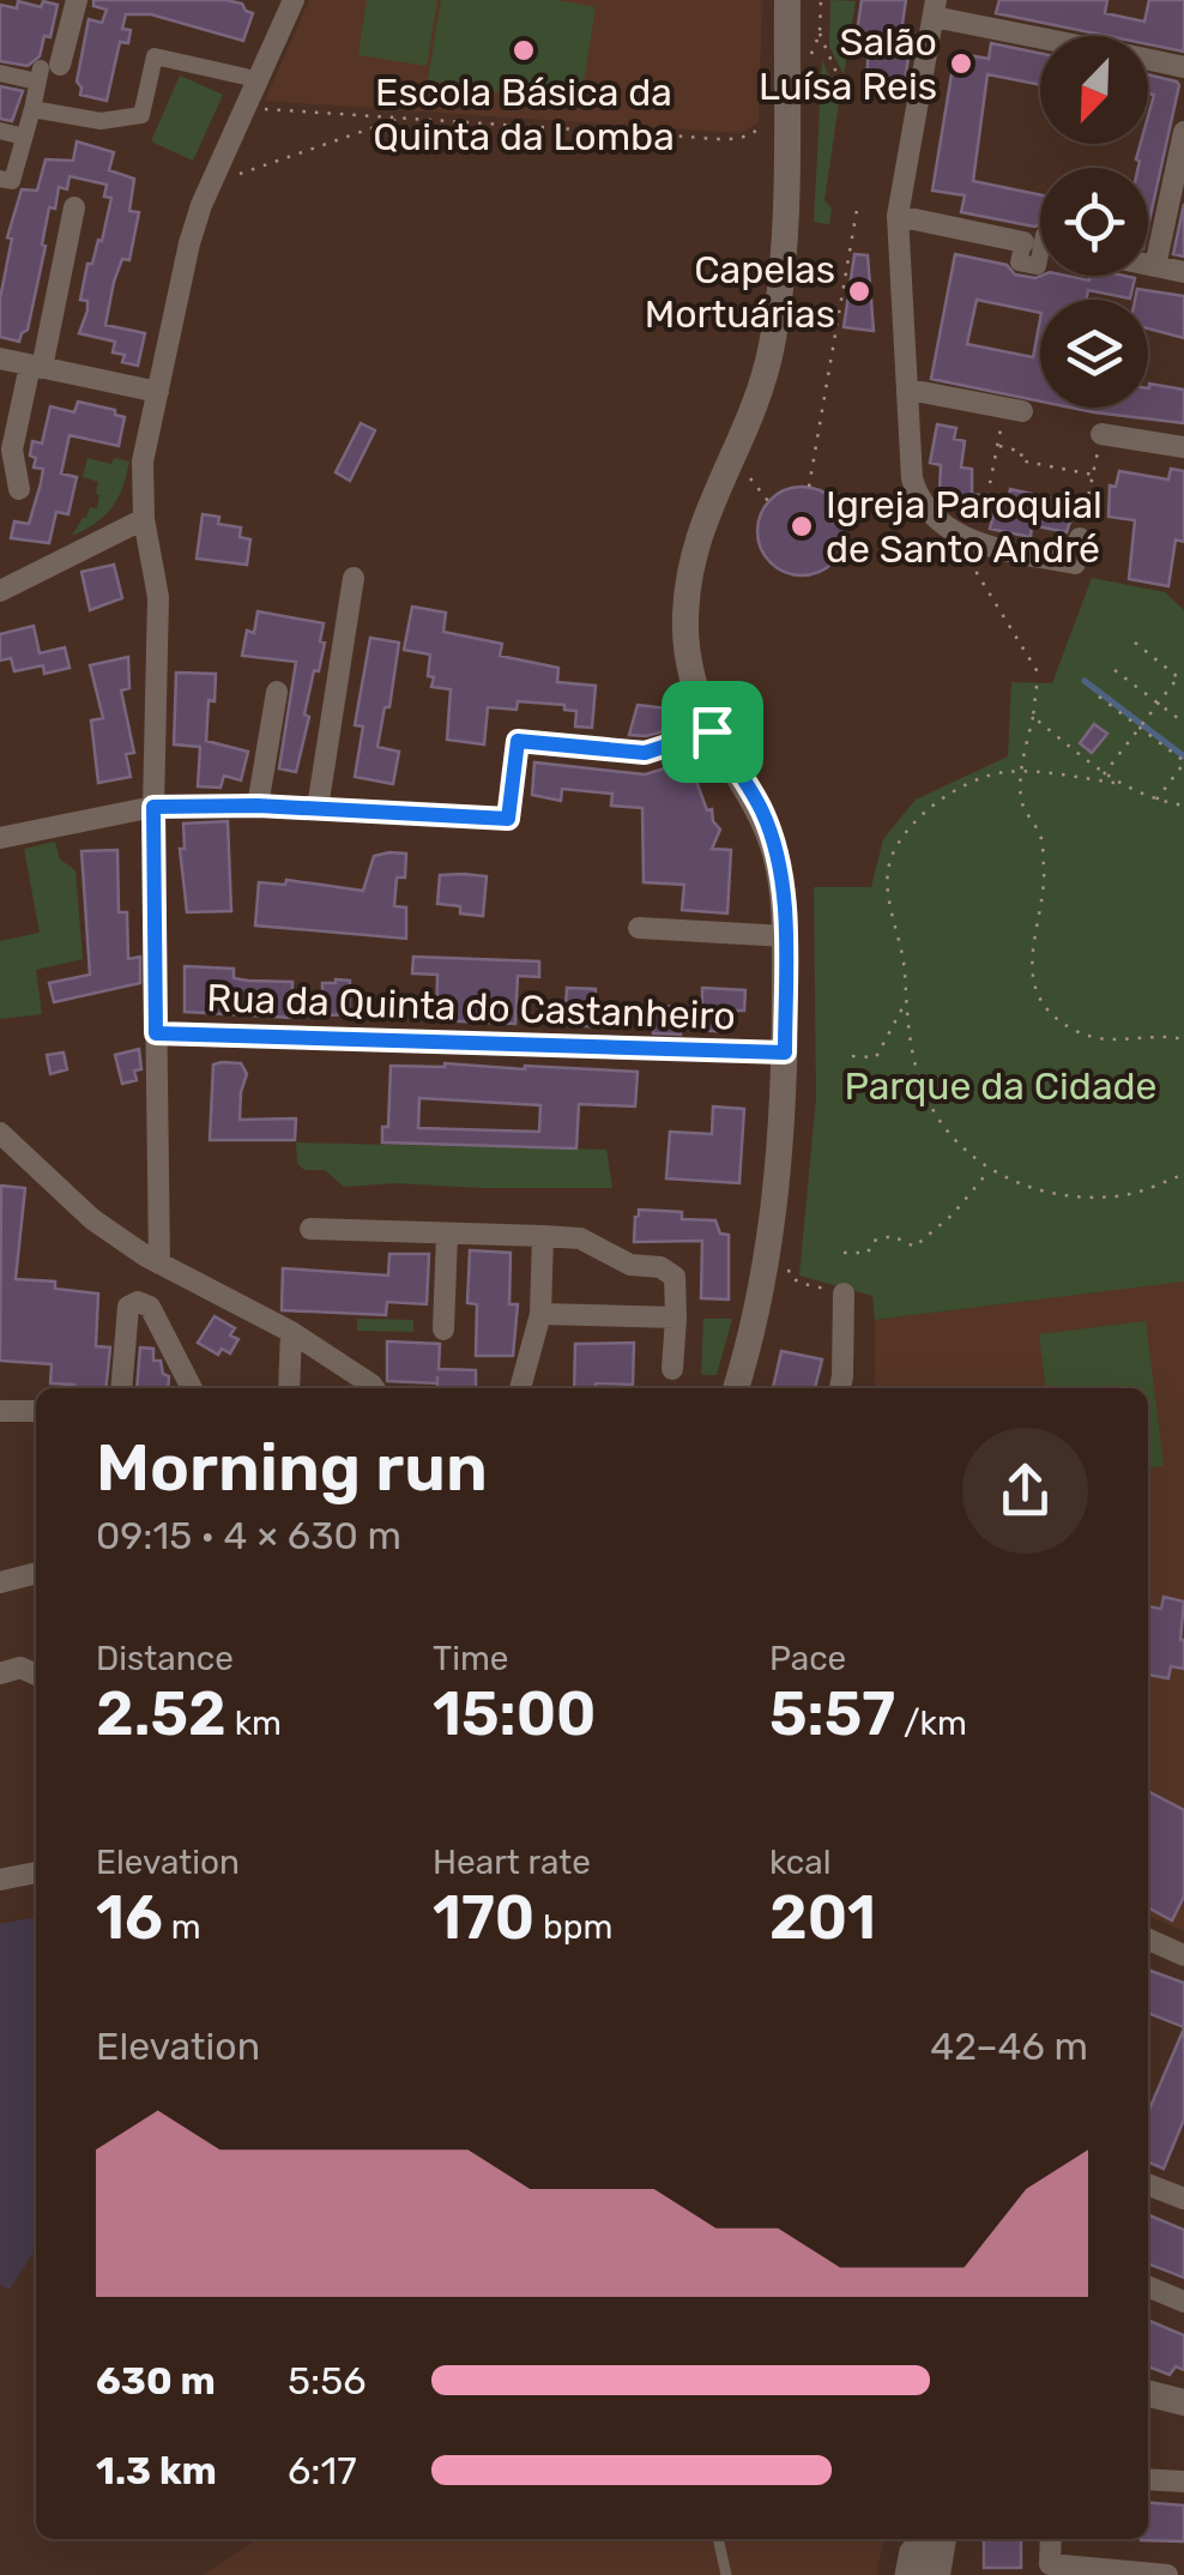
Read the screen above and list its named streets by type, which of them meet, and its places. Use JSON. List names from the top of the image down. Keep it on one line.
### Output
{"streets":{"street":["Rua da Quinta do Castanheiro"]},"parks":["Parque da Cidade"],"places":["Escola Básica da Quinta da Lomba","Salão Luísa Reis","Capelas Mortuárias","Igreja Paroquial de Santo André"],"north":"bottom left","page":{"heading":["Morning run","09:15 · 4 × 630 m"],"stats":[["Distance","2.52 km"],["Time","15:00"],["Pace","5:57 /km"],["Elevation","16 m"],["Heart rate","170 bpm"],["kcal","201"]],"chart":["Elevation","42–46 m"],"list":[{"name":"630 m","note":"5:56"},{"name":"1.3 km","note":"6:17"}]}}
